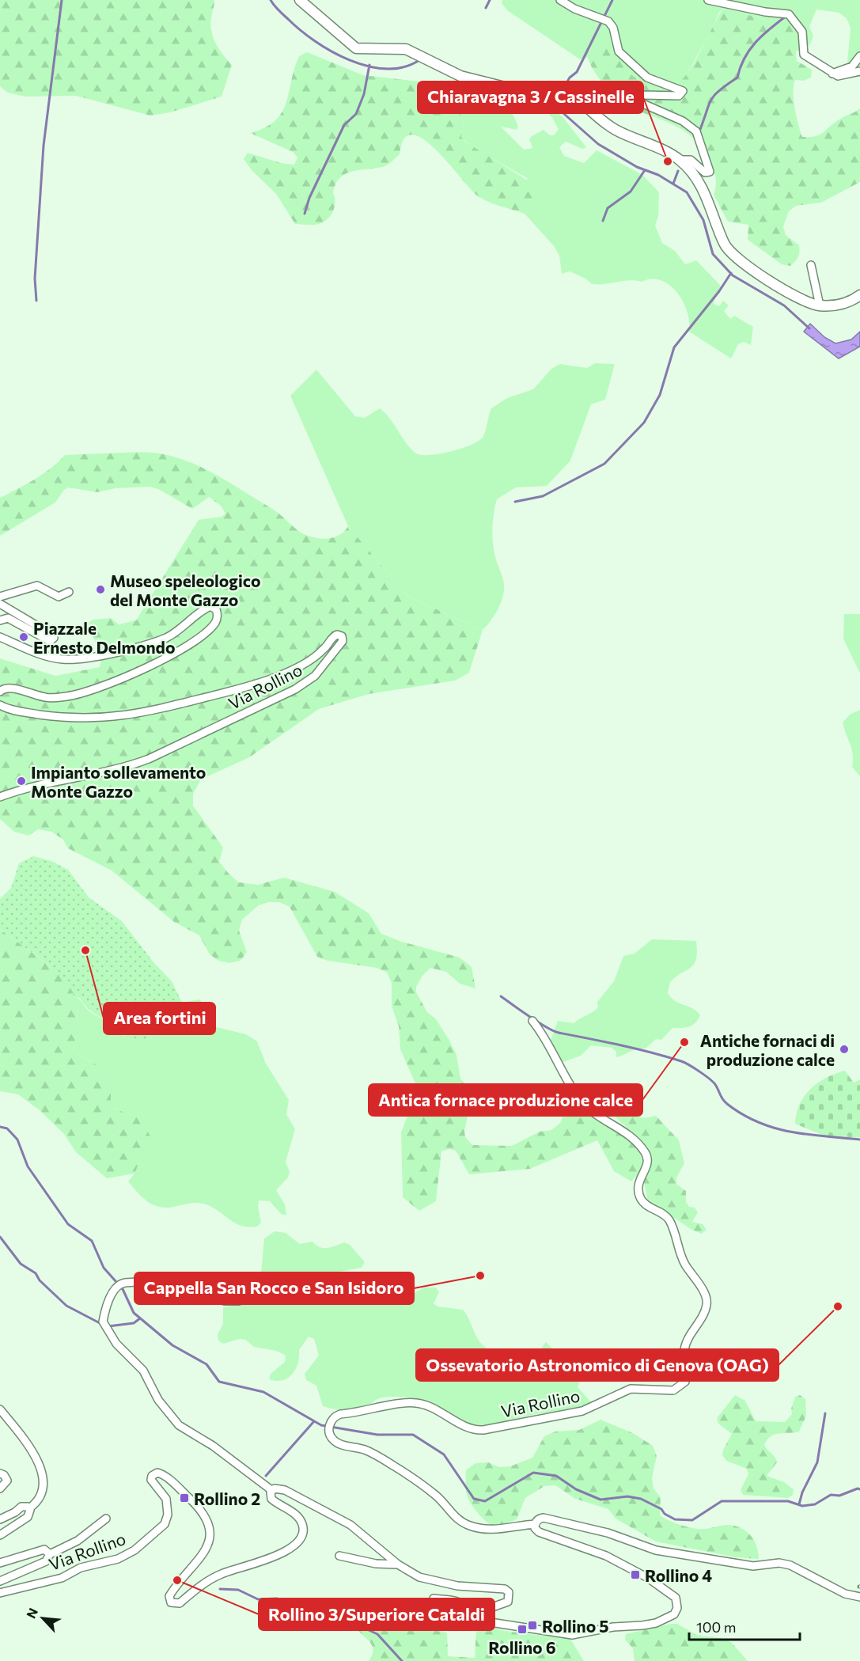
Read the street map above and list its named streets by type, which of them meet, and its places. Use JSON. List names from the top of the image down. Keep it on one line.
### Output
{"streets":{"street":["Via Rollino"]},"places":{"other":["Chiaravagna 3 / Cassinelle","Museo speleologico del Monte Gazzo","Piazzale Ernesto Delmondo","Impianto sollevamento Monte Gazzo","Area fortini","Antica fornace produzione calce","Antiche fornaci di produzione calce","Cappella San Rocco e San Isidoro","Ossevatorio Astronomico di Genova (OAG)","Rollino 3/Superiore Cataldi"],"transit":["Rollino 2","Rollino 4","Rollino 5","Rollino 6"]},"scale_bar":"100 m","north":"top left"}
